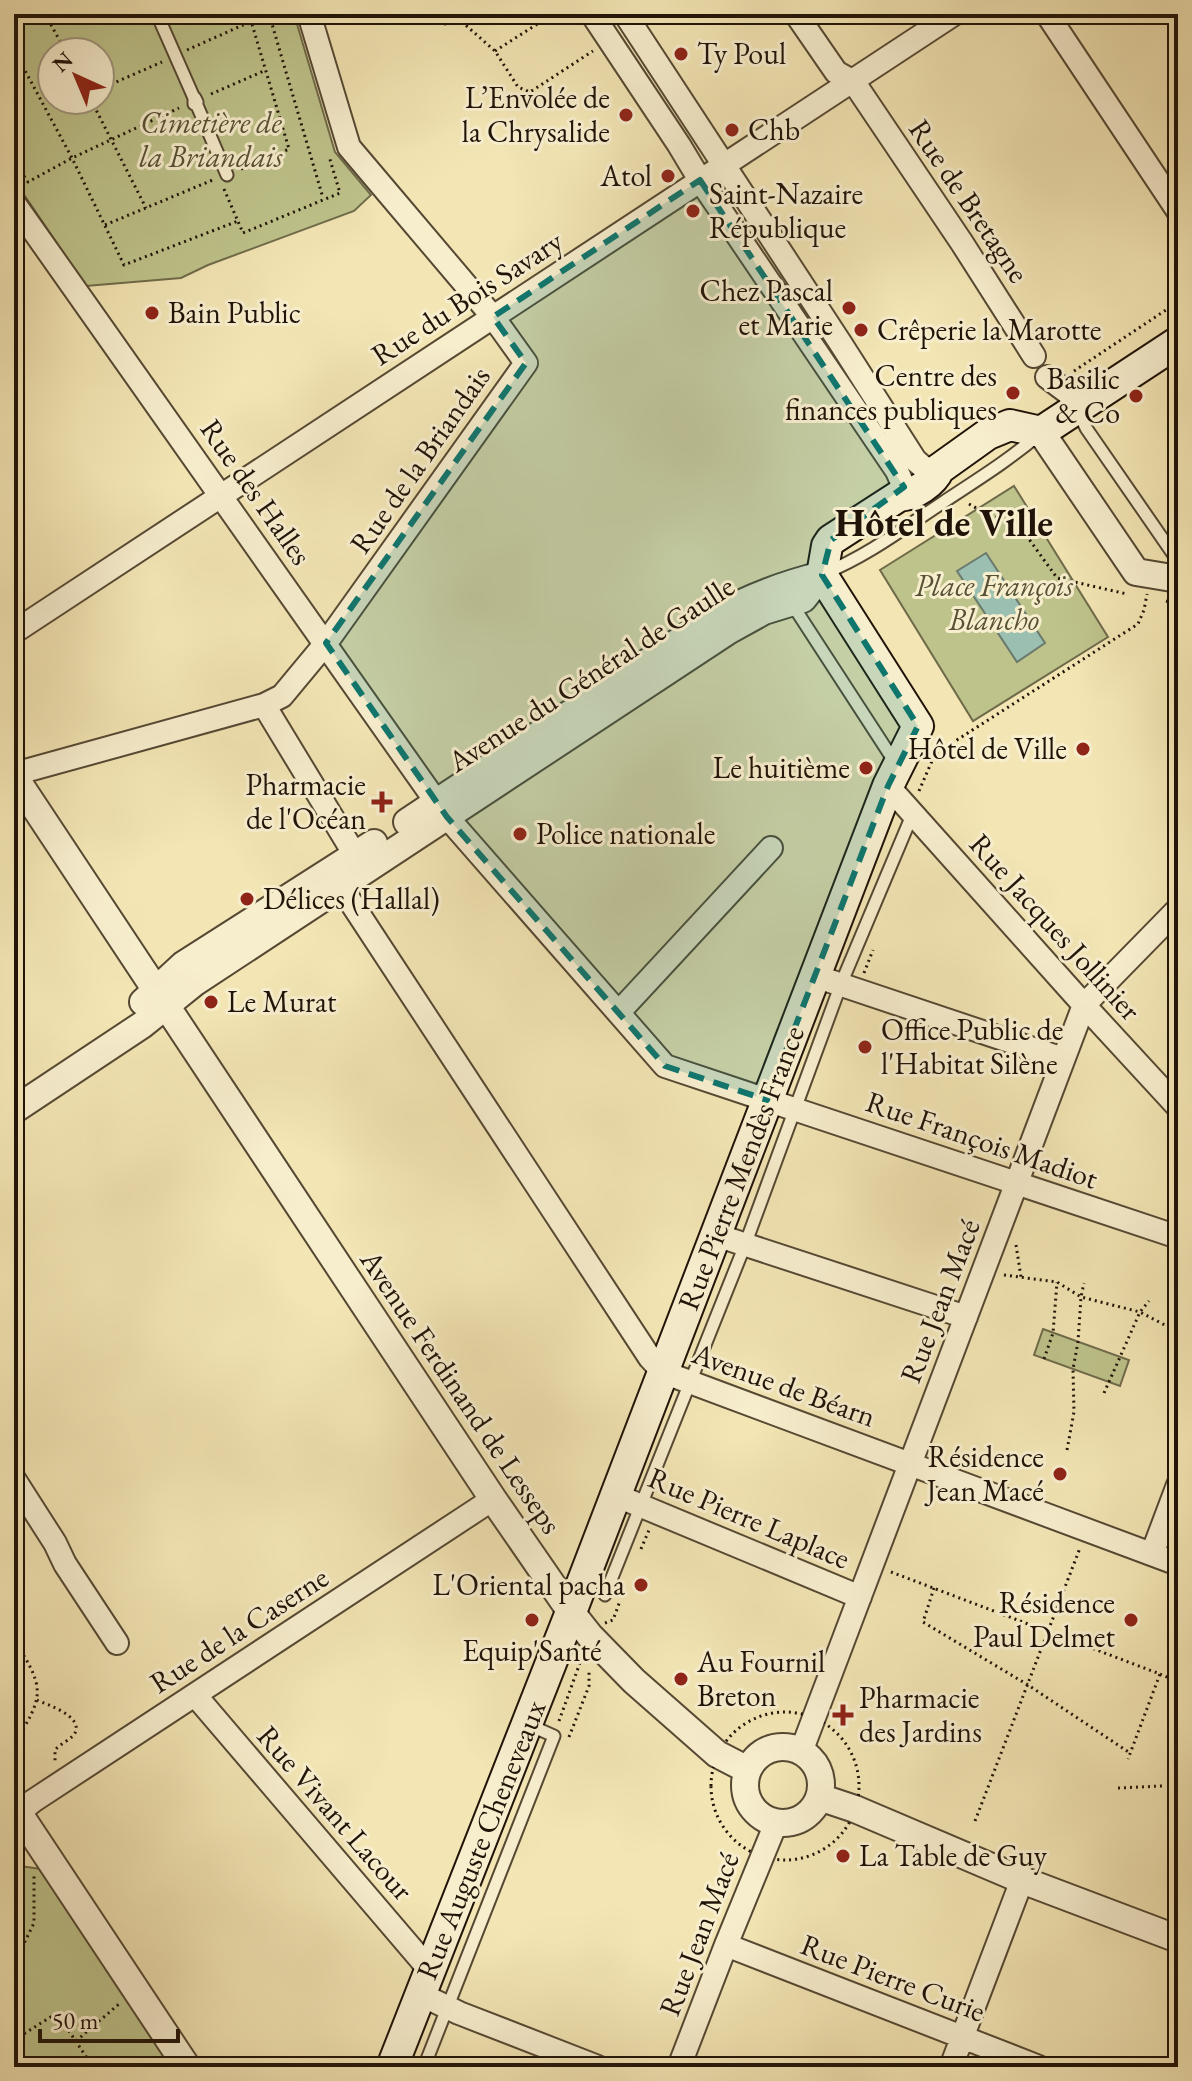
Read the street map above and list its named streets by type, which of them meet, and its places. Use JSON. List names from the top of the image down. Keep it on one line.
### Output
{"streets":{"main road":["Rue Pierre Mendès France","Rue Auguste Cheneveaux"],"street":["Rue de Bretagne","Rue du Bois Savary","Rue de la Briandais","Rue des Halles","Avenue du Général de Gaulle","Rue Jacques Jollinier","Rue François Madiot","Rue Jean Macé","Avenue de Béarn","Avenue Ferdinand de Lesseps","Rue Pierre Laplace","Rue de la Caserne","Rue Vivant Lacour","Rue Pierre Curie"]},"crossings":[["Rue de Bretagne","Rue du Bois Savary"],["Rue du Bois Savary","Rue de la Briandais"],["Rue du Bois Savary","Rue des Halles"],["Rue de la Briandais","Rue des Halles"],["Rue des Halles","Avenue du Général de Gaulle"],["Rue des Halles","Rue François Madiot"],["Avenue du Général de Gaulle","Rue Pierre Mendès France"],["Avenue du Général de Gaulle","Avenue de Béarn"],["Avenue du Général de Gaulle","Avenue Ferdinand de Lesseps"],["Rue Jacques Jollinier","Rue Pierre Mendès France"],["Rue Jacques Jollinier","Rue Jean Macé"],["Rue François Madiot","Rue Pierre Mendès France"],["Rue François Madiot","Rue Jean Macé"],["Rue Pierre Mendès France","Avenue de Béarn"],["Rue Pierre Mendès France","Avenue Ferdinand de Lesseps"],["Rue Pierre Mendès France","Rue Pierre Laplace"],["Rue Pierre Mendès France","Rue Auguste Cheneveaux"],["Rue Jean Macé","Avenue de Béarn"],["Rue Jean Macé","Avenue Ferdinand de Lesseps"],["Rue Jean Macé","Rue Pierre Laplace"],["Rue Jean Macé","Rue Pierre Curie"],["Avenue Ferdinand de Lesseps","Rue de la Caserne"],["Avenue Ferdinand de Lesseps","Rue Auguste Cheneveaux"],["Rue de la Caserne","Rue Vivant Lacour"],["Rue Vivant Lacour","Rue Auguste Cheneveaux"]],"districts":["Hôtel de Ville"],"parks":["Cimetière de la Briandais","Place François Blancho"],"places":{"other":["Ty Poul","L’Envolée de la Chrysalide","Chb","Atol","Saint-Nazaire République","Chez Pascal et Marie","Bain Public","Crêperie la Marotte","Centre des finances publiques","Basilic & Co","Hôtel de Ville","Le huitième","Police nationale","Délices (Hallal)","Le Murat","Office Public de l'Habitat Silène","Résidence Jean Macé","L'Oriental pacha","Equip'Santé","Résidence Paul Delmet","Au Fournil Breton","La Table de Guy"],"health":["Pharmacie de l'Océan","Pharmacie des Jardins"]},"scale_bar":"50 m","north":"top left"}
